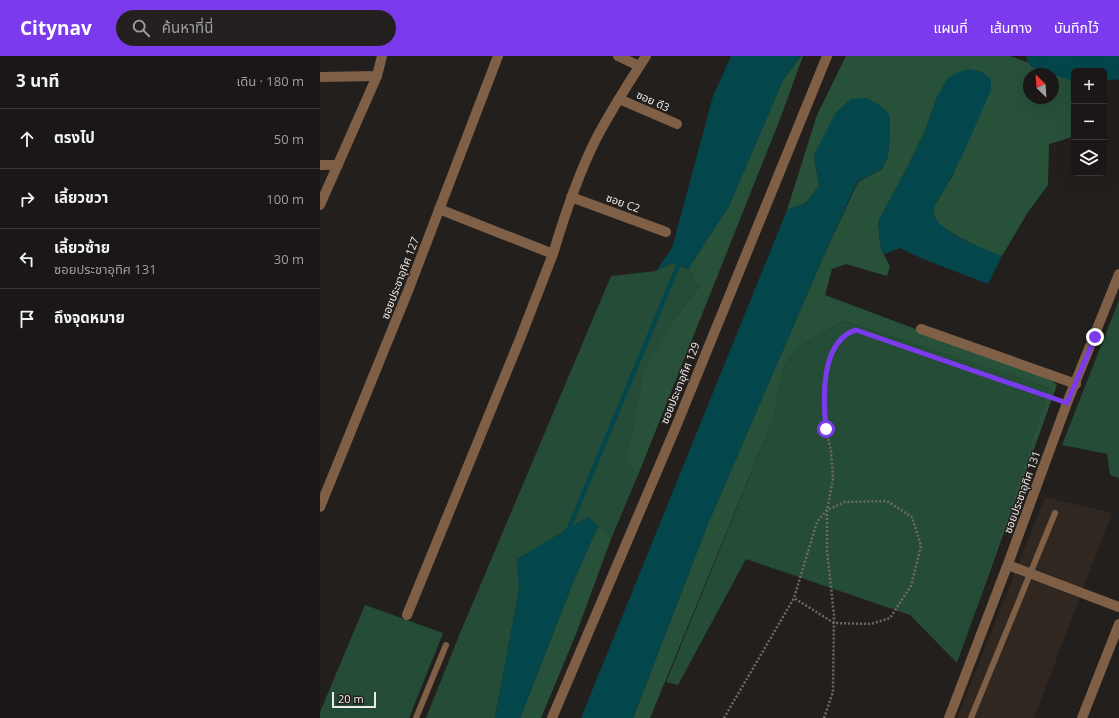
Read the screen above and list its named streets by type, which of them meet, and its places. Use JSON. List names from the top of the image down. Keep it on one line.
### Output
{"streets":{"street":["ซอย ดี3","ซอย C2","ซอยประชาอุทิศ 127","ซอยประชาอุทิศ 129","ซอยประชาอุทิศ 131"]},"scale_bar":"20 m","north":"top left","page":{"header":"Citynav","search":"ค้นหาที่นี่","nav":["แผนที่","เส้นทาง","บันทึกไว้"],"heading":["3 นาที","เดิน · 180 m"],"map_buttons":["+","−"],"list":[["ตรงไป","50 m"],["เลี้ยวขวา","100 m"],["เลี้ยวซ้าย","ซอยประชาอุทิศ 131","30 m"],"ถึงจุดหมาย"],"scale":"20 m"}}
